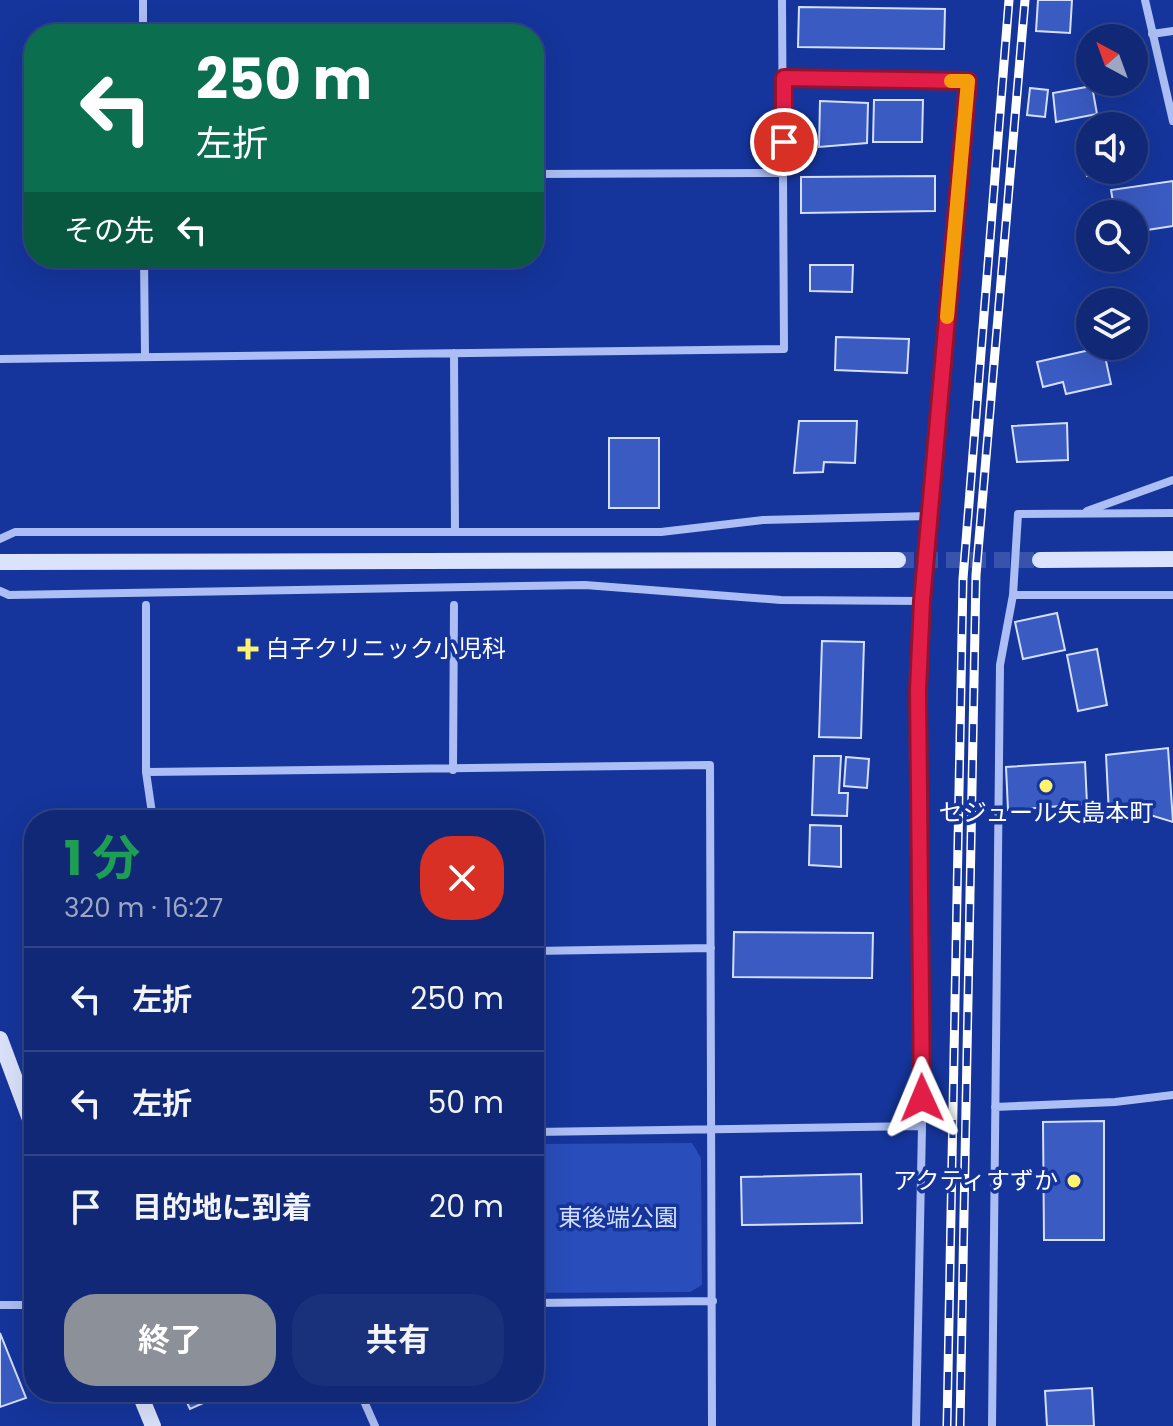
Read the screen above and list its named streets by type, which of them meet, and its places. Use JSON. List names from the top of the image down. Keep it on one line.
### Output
{"parks":["東後端公園"],"places":{"health":["白子クリニック小児科"],"other":["セジュール矢島本町","アクティすずか"]},"north":"top left","page":{"turn":["250 m","左折"],"then":"その先","heading":["1 分","320 m · 16:27"],"list":[{"name":"左折","value":"250 m"},{"name":"左折","value":"50 m"},{"name":"目的地に到着","value":"20 m"}],"buttons":["終了","共有"]}}
